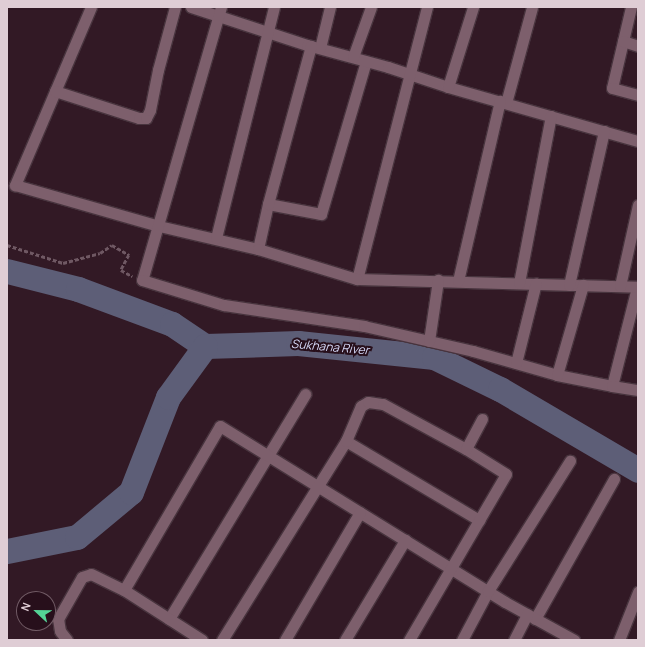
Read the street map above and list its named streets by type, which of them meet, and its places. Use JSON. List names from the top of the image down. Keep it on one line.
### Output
{"water":["Sukhana River"],"north":"left"}
